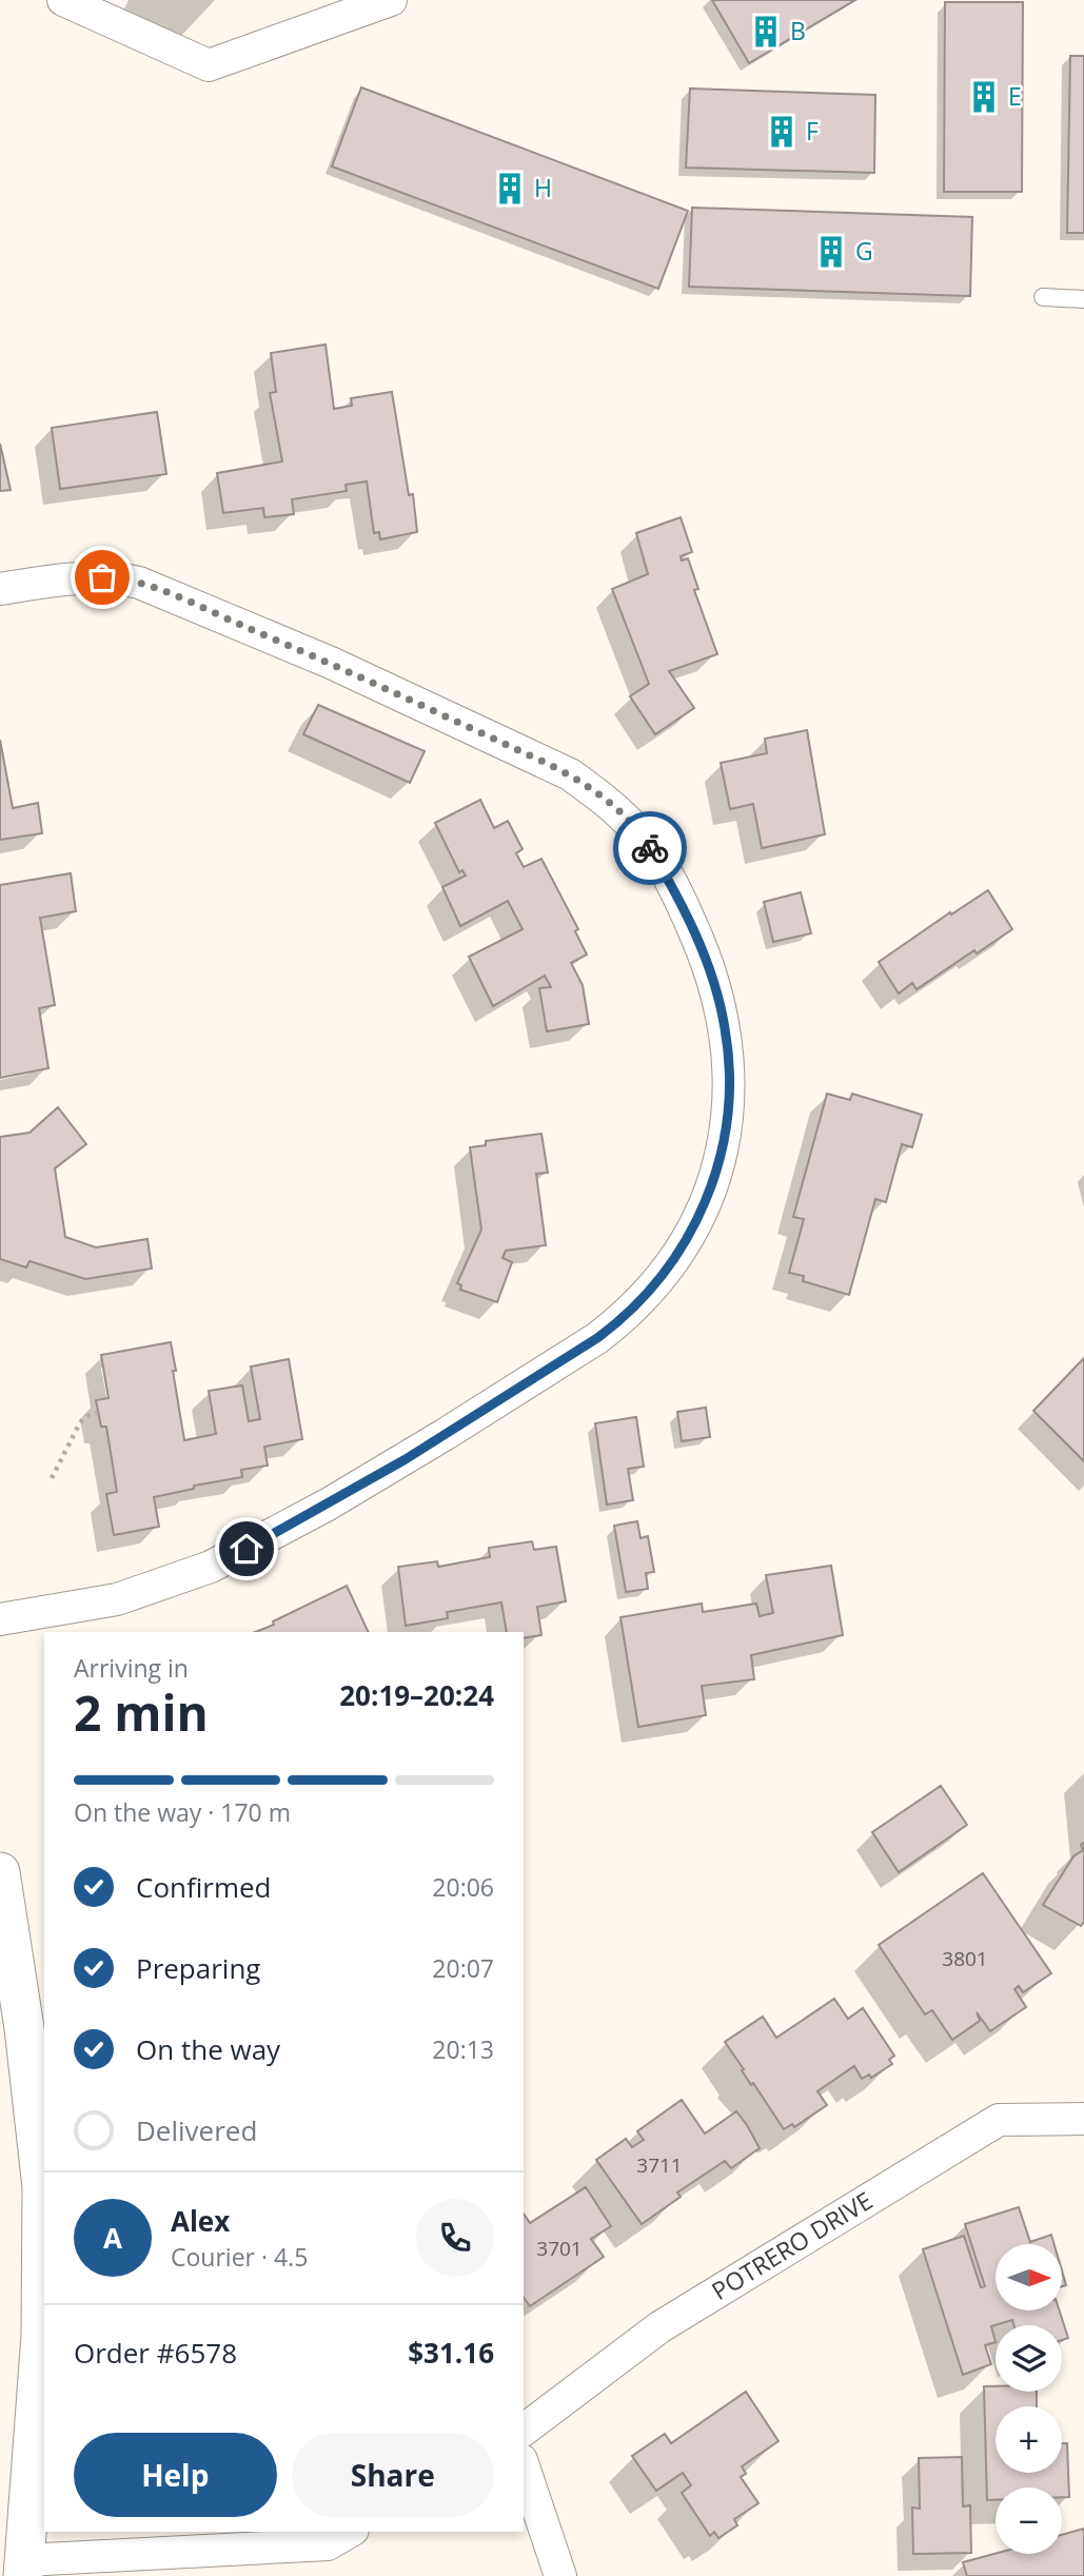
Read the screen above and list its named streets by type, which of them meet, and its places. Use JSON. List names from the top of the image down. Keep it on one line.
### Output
{"streets":{"street":["POTRERO DRIVE"]},"places":{"building":["B","E","F","H","G"]},"house_numbers":["3801","3711","3701"],"north":"right","page":{"heading":["2 min","Arriving in","20:19–20:24"],"panel":["Alex","Courier · 4.5","Order #6578","$31.16"],"bar":"On the way · 170 m","list":[["Confirmed","20:06"],["Preparing","20:07"],["On the way","20:13"],"Delivered"],"round":"A","map_buttons":["+","−"],"buttons":["Help","Share"]}}
